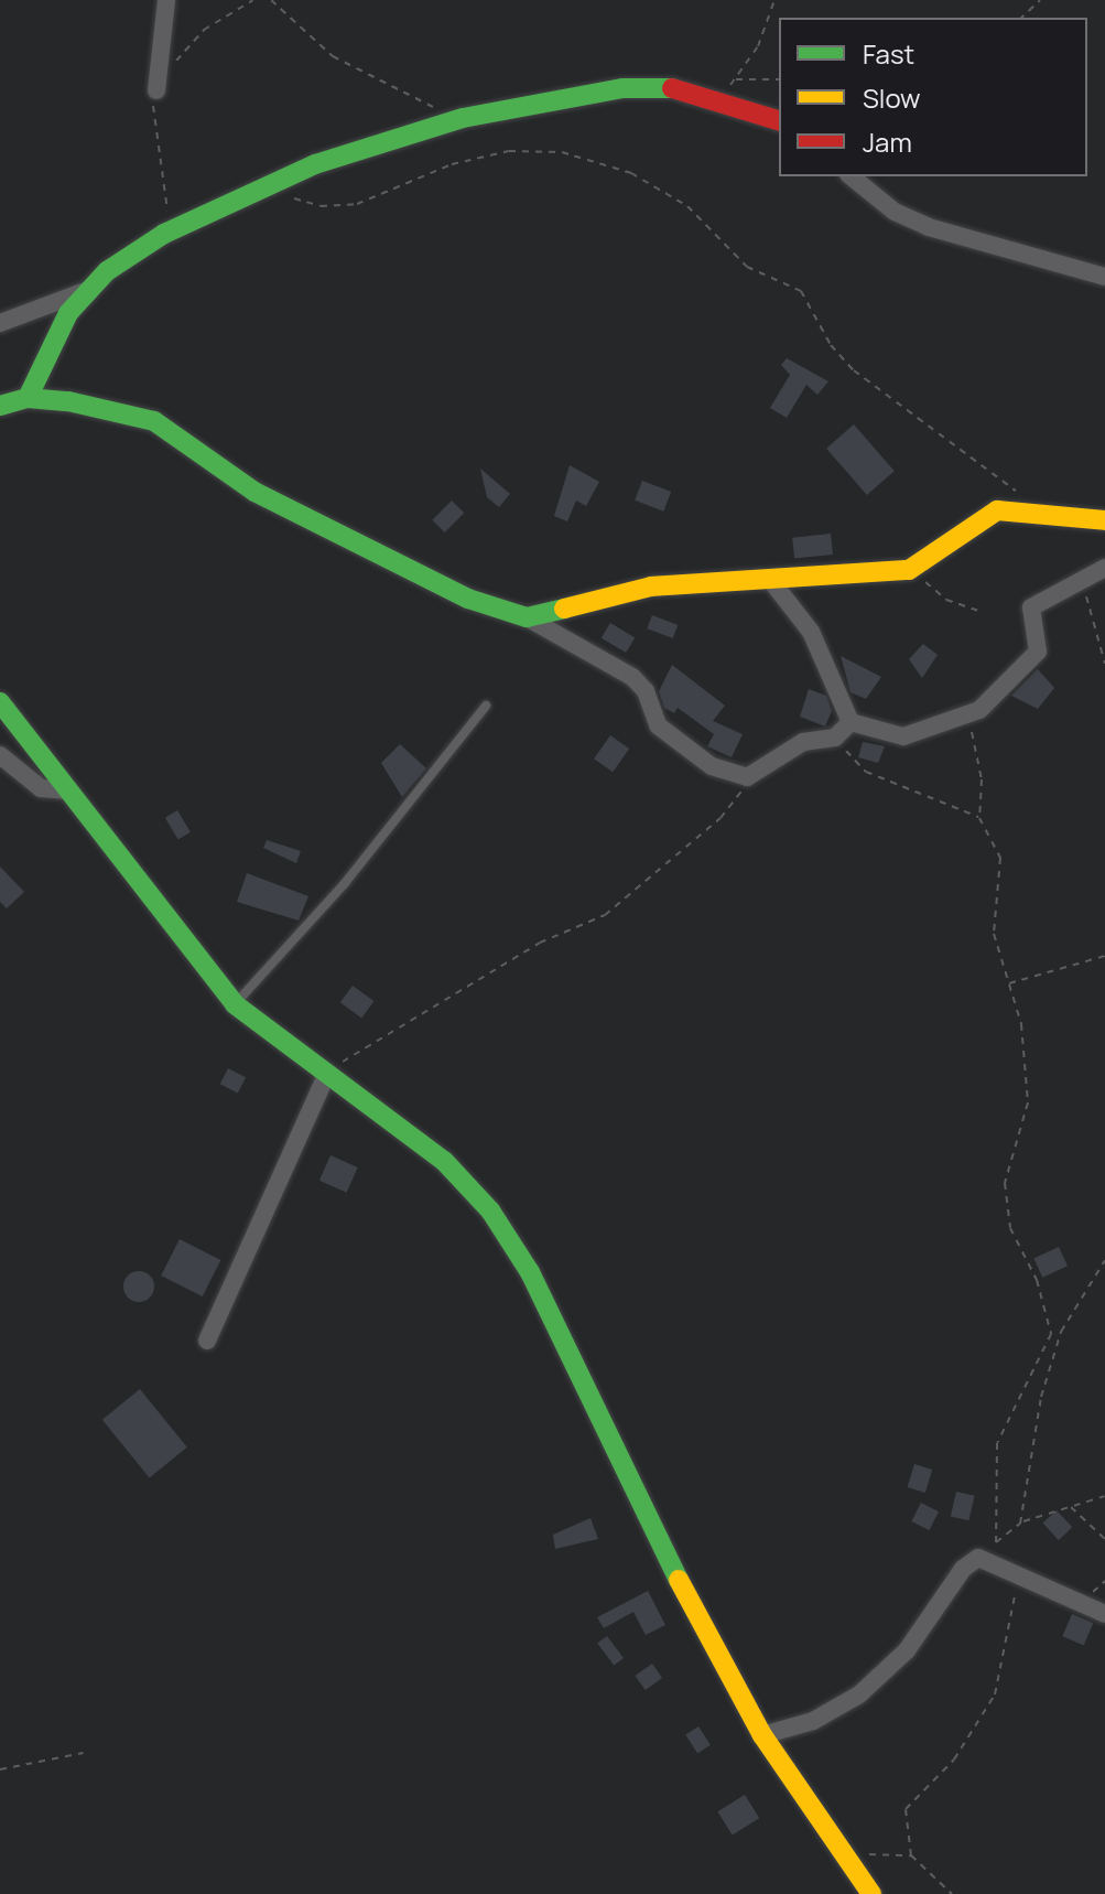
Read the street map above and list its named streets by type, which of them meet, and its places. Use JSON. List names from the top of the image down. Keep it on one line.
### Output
{"legend":["Fast","Slow","Jam"]}
